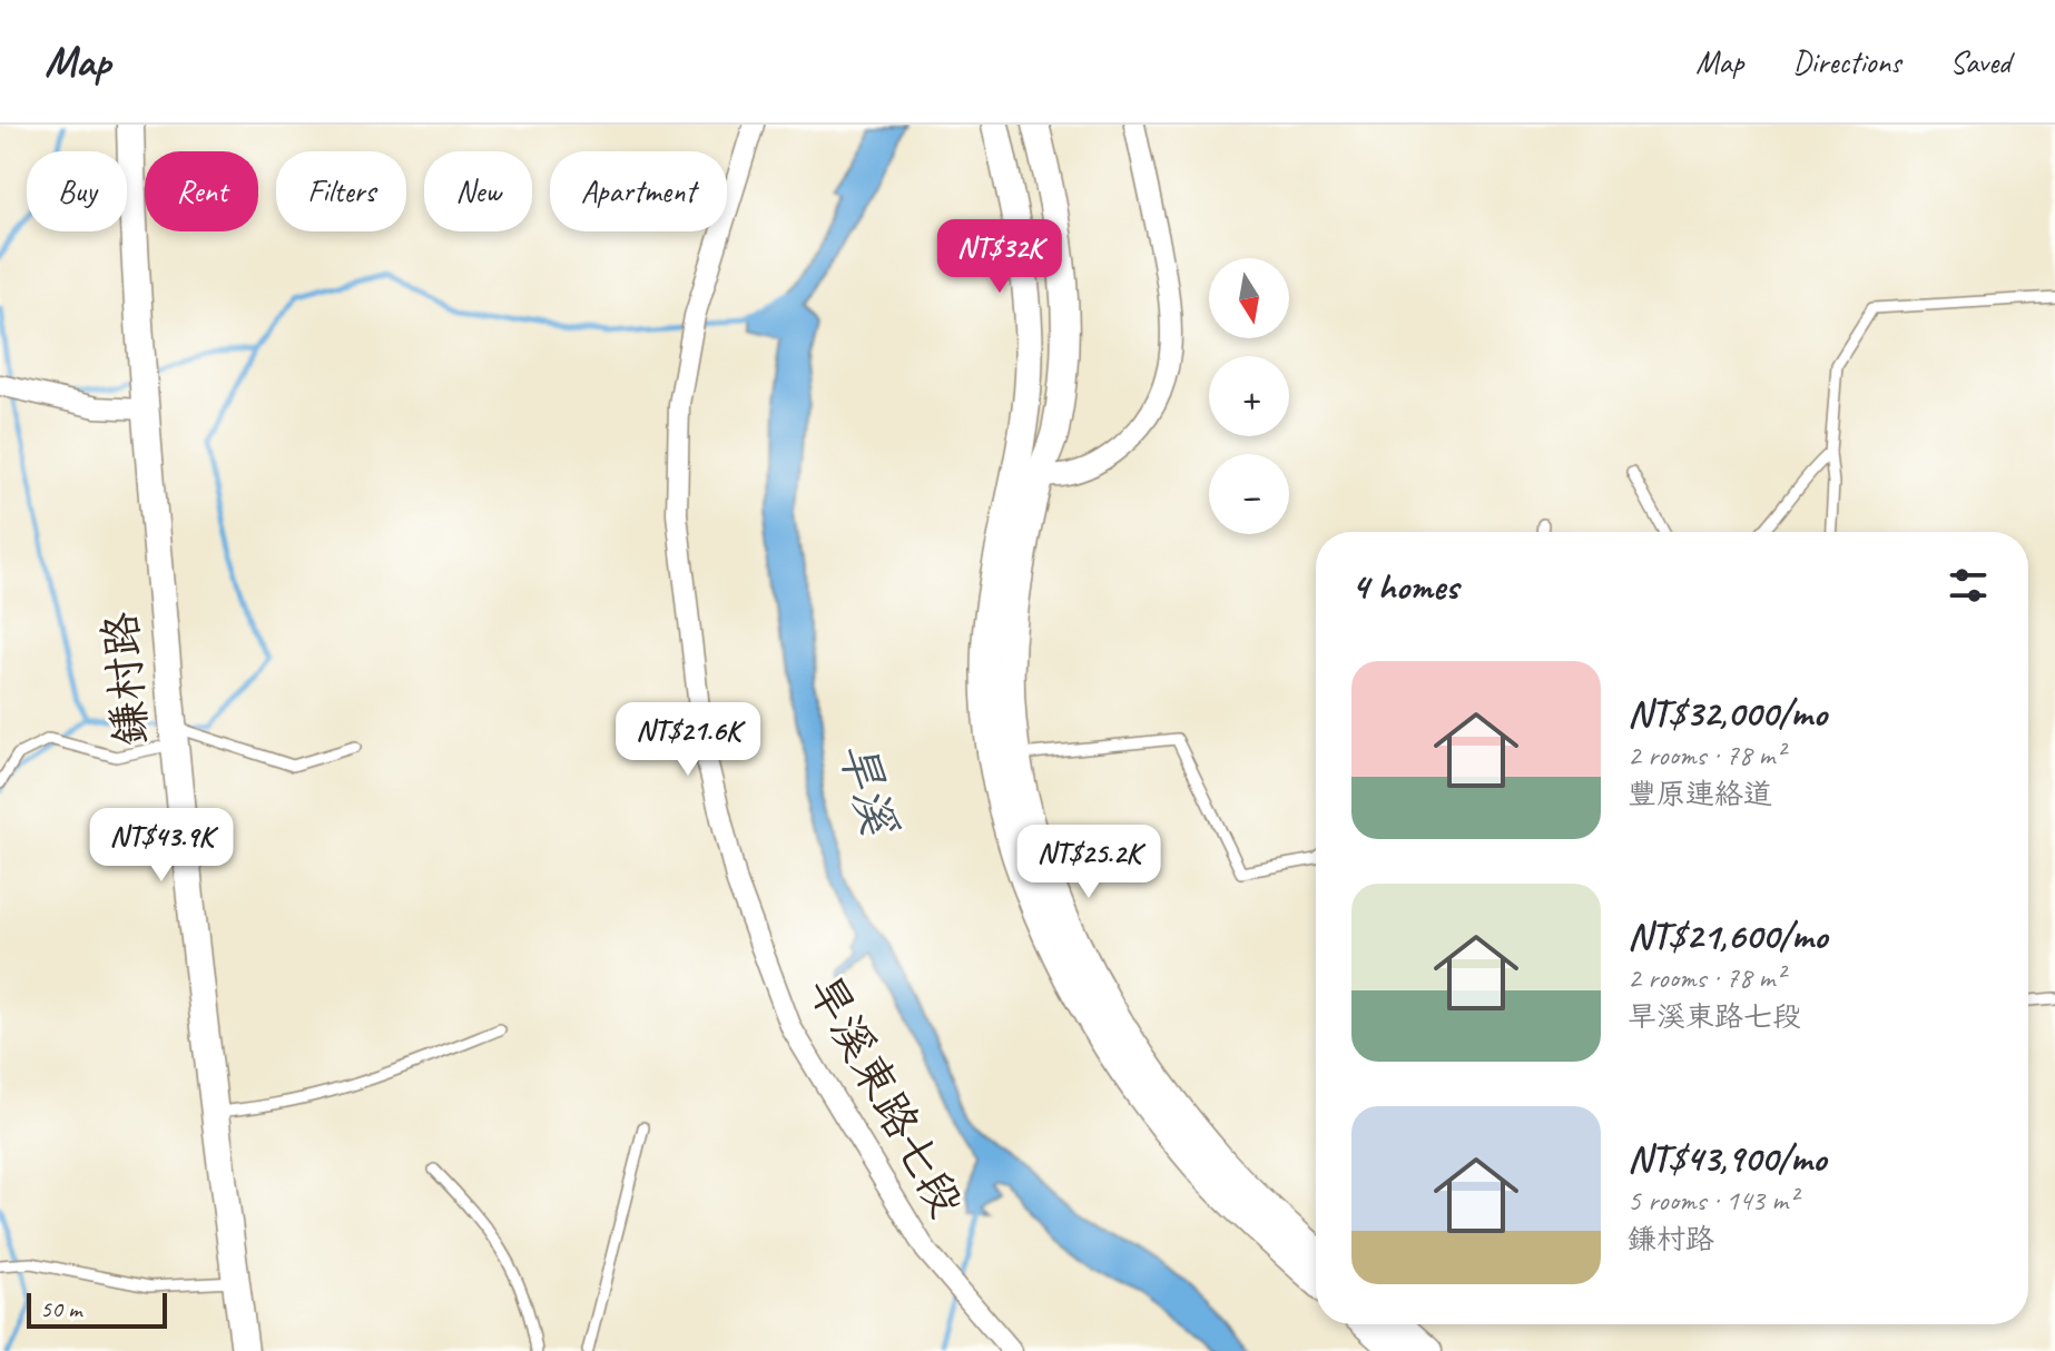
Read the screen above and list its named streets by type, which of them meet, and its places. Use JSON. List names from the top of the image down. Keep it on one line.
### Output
{"streets":{"street":["鎌村路","旱溪東路七段"]},"water":["旱溪"],"scale_bar":"50 m","north":"bottom","page":{"header":"Map","nav":["Map","Directions","Saved"],"chip":["Buy","Rent","Filters","New","Apartment"],"price":["NT$32K","NT$21.6K","NT$43.9K","NT$25.2K"],"map_buttons":["+","−"],"heading":"4 homes","list":[{"name":"NT$32,000/mo","note":"2 rooms · 78 m² · 豐原連絡道"},{"name":"NT$21,600/mo","note":"2 rooms · 78 m² · 旱溪東路七段"},{"name":"NT$43,900/mo","note":"5 rooms · 143 m² · 鎌村路"}],"scale":"50 m"}}
